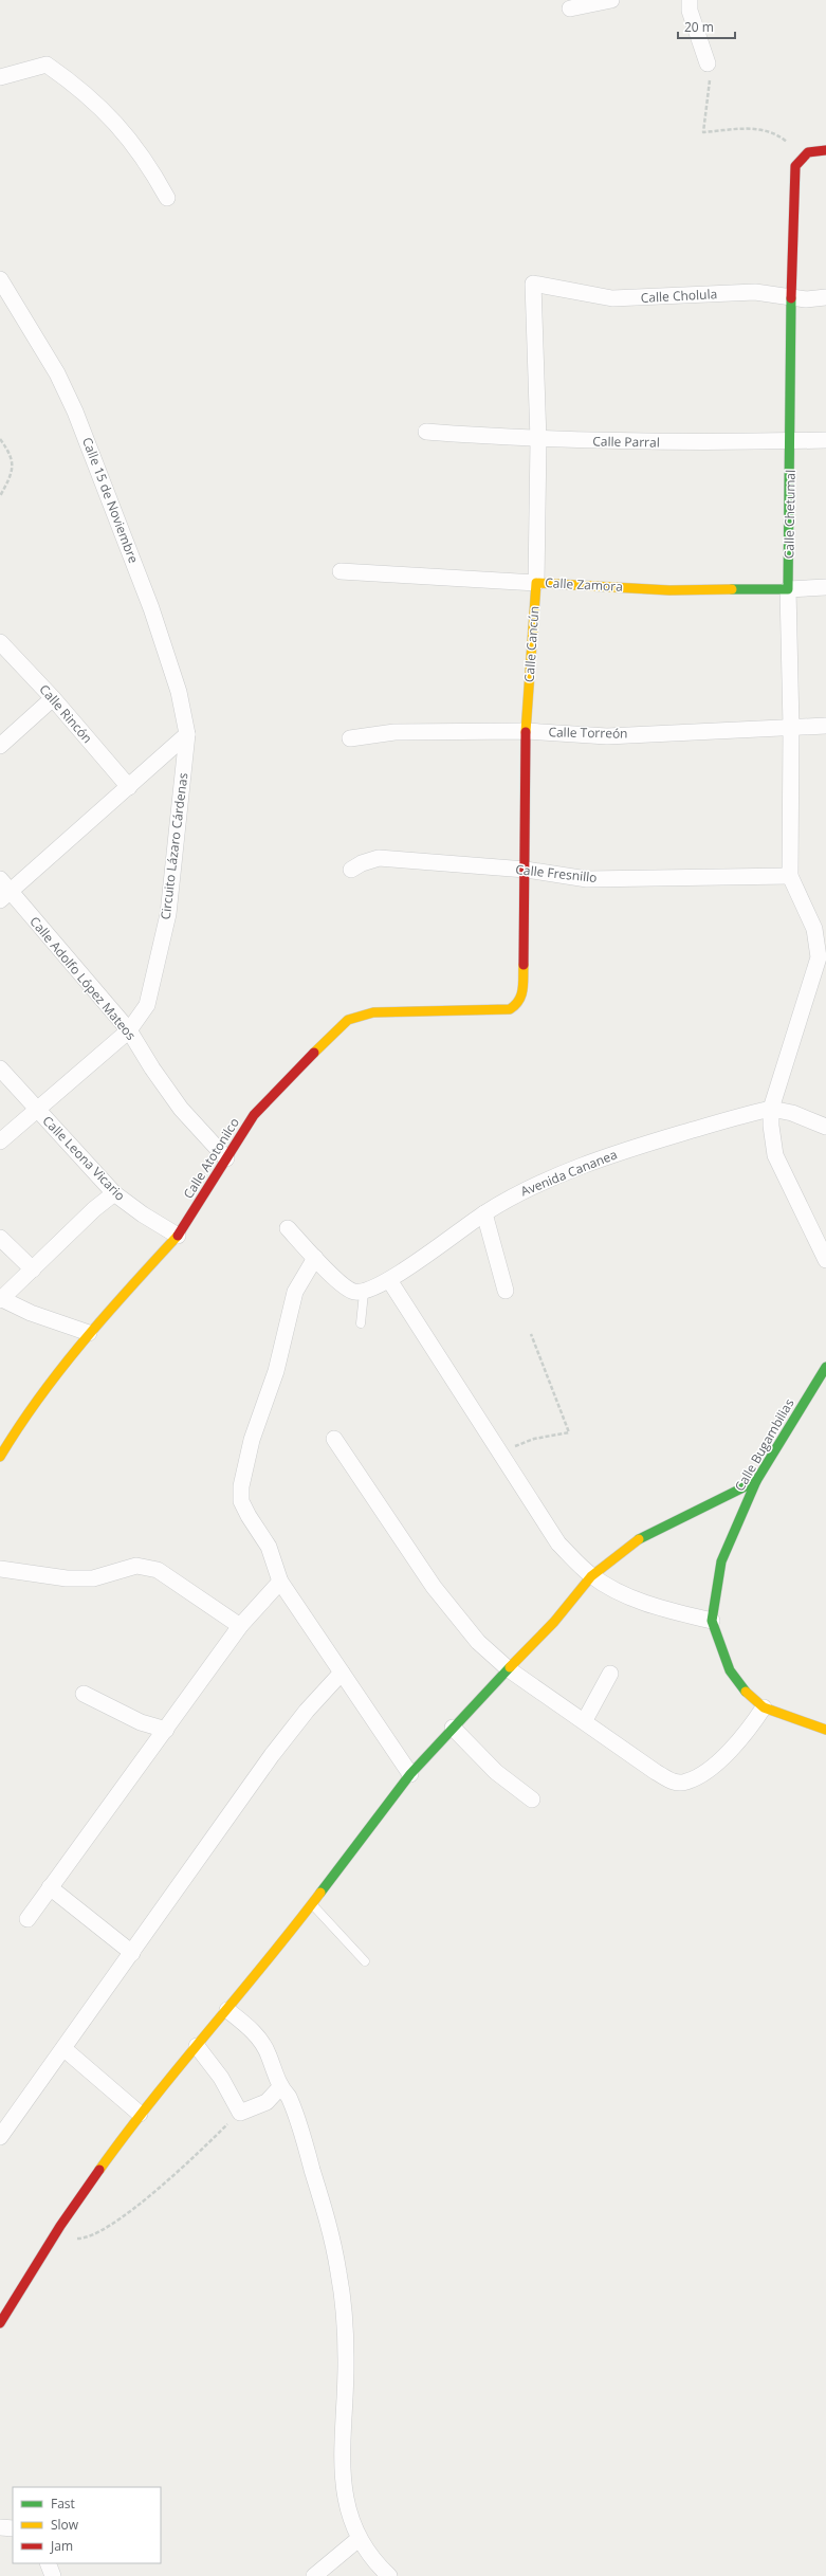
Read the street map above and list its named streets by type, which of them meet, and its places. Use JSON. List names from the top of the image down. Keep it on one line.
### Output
{"streets":{"street":["Calle Cholula","Calle Parral","Calle 15 de Noviembre","Calle Chetumal","Calle Zamora","Calle Cancún","Calle Rincón","Calle Torreón","Circuito Lázaro Cárdenas","Calle Fresnillo","Calle Adolfo López Mateos","Calle Leona Vicario","Calle Atotonilco","Avenida Cananea","Calle Bugambilias"]},"crossings":[["Calle Cholula","Calle Chetumal"],["Calle Cholula","Calle Cancún"],["Calle Parral","Calle Chetumal"],["Calle Parral","Calle Cancún"],["Calle 15 de Noviembre","Circuito Lázaro Cárdenas"],["Calle Chetumal","Calle Zamora"],["Calle Chetumal","Calle Torreón"],["Calle Chetumal","Calle Fresnillo"],["Calle Zamora","Calle Cancún"],["Calle Cancún","Calle Torreón"],["Calle Cancún","Calle Fresnillo"],["Calle Cancún","Calle Atotonilco"],["Circuito Lázaro Cárdenas","Calle Adolfo López Mateos"],["Circuito Lázaro Cárdenas","Calle Leona Vicario"],["Calle Adolfo López Mateos","Calle Atotonilco"],["Calle Leona Vicario","Calle Atotonilco"]],"legend":["Fast","Slow","Jam"],"scale_bar":"20 m"}
